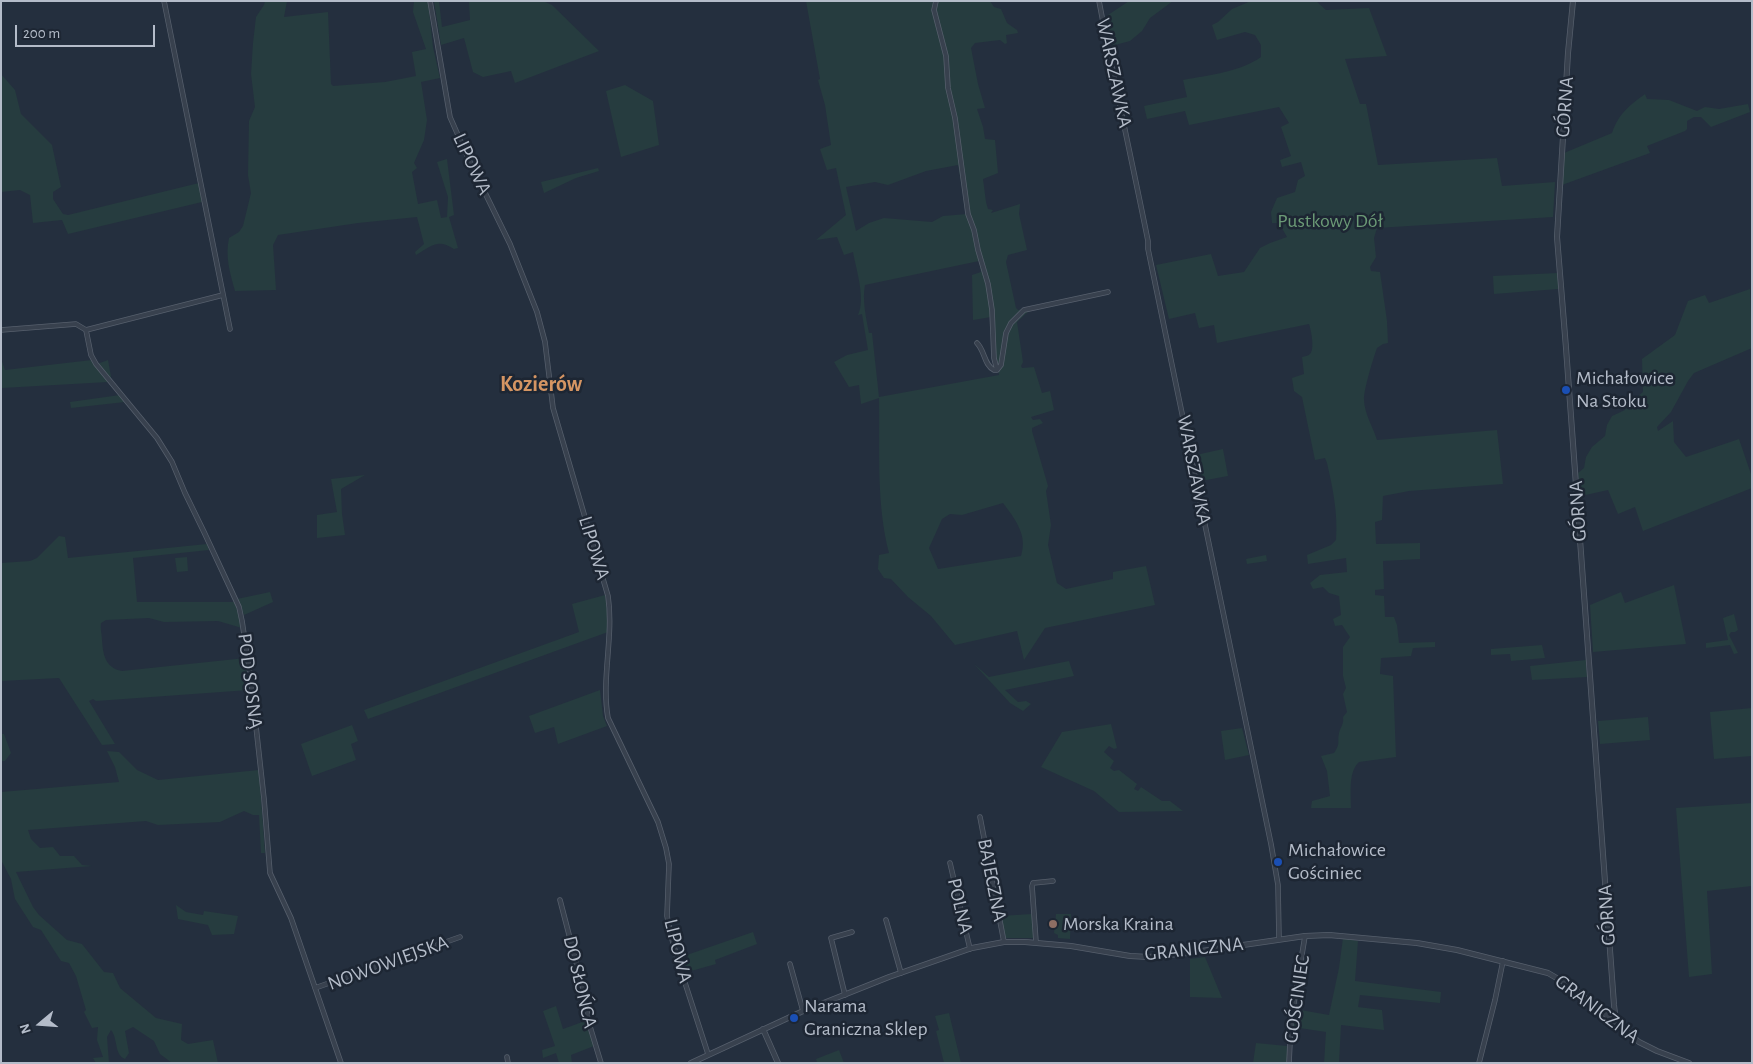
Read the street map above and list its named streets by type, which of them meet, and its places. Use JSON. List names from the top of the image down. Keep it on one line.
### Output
{"streets":{"street":["WARSZAWKA","GÓRNA","LIPOWA","POD SOSNĄ","BAJECZNA","POLNA","GRANICZNA","NOWOWIEJSKA","DO SŁOŃCA","GOŚCINIEC"]},"crossings":[["WARSZAWKA","GRANICZNA"],["GÓRNA","GRANICZNA"],["LIPOWA","GRANICZNA"],["POD SOSNĄ","NOWOWIEJSKA"],["BAJECZNA","GRANICZNA"],["POLNA","GRANICZNA"],["GRANICZNA","GOŚCINIEC"]],"districts":["Kozierów"],"parks":["Pustkowy Dół"],"places":["Michałowice Na Stoku","Michałowice Gościniec","Morska Kraina","Narama Graniczna Sklep"],"scale_bar":"200 m","north":"left"}
